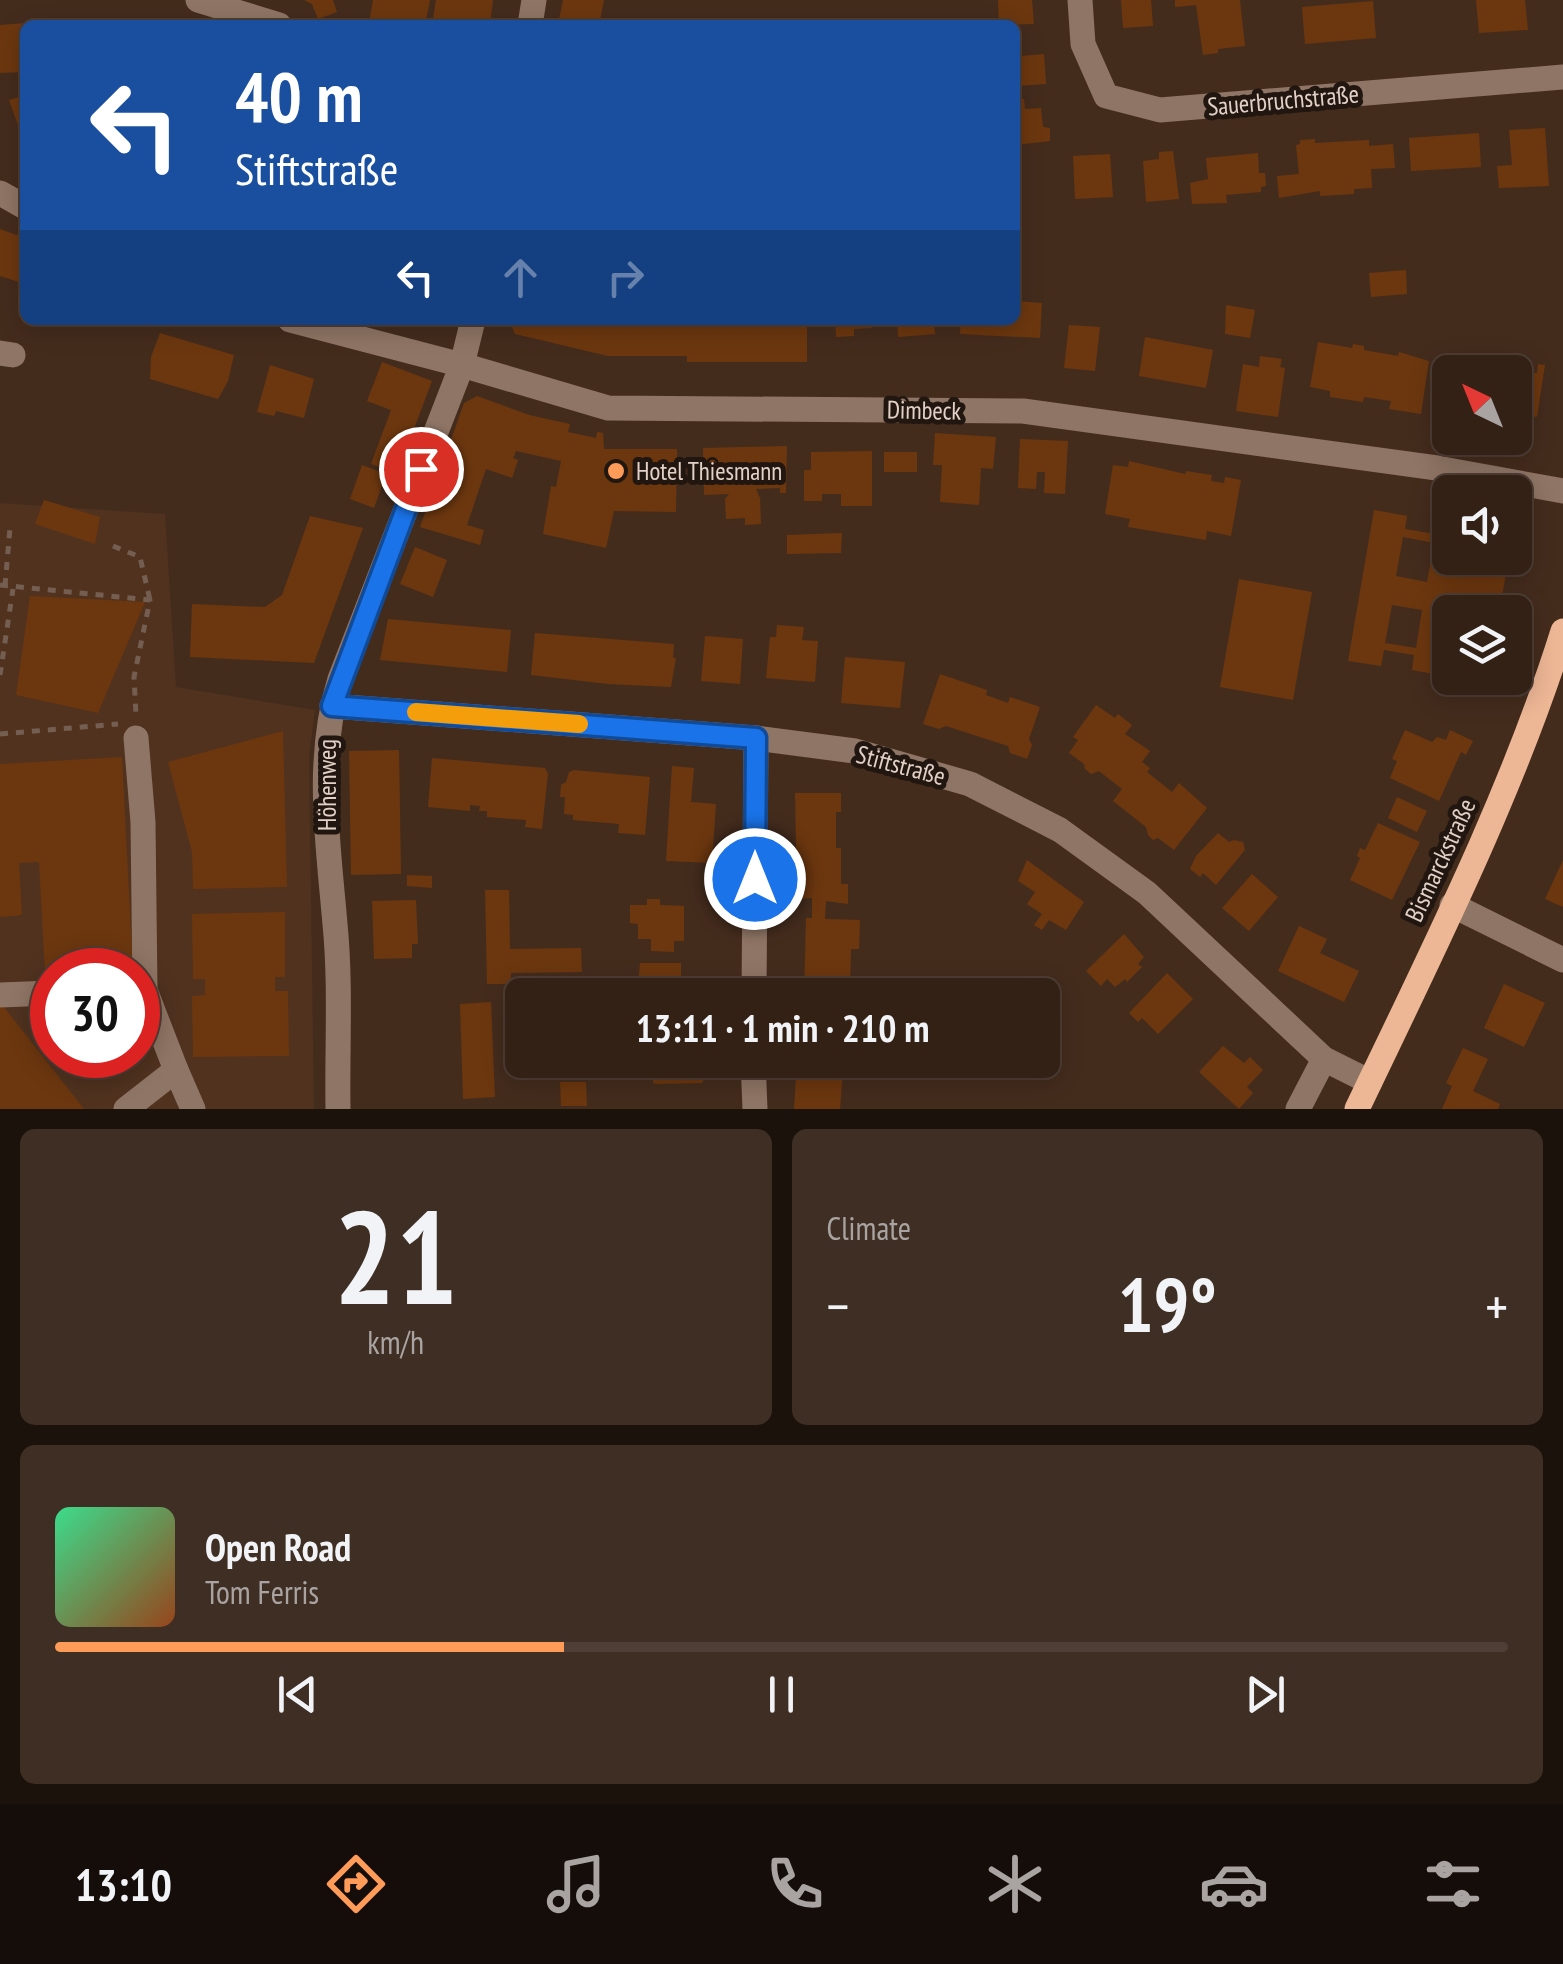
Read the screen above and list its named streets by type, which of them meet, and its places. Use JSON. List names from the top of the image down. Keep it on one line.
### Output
{"streets":{"main road":["Bismarckstraße"],"street":["Sauerbruchstraße","Dimbeck","Stiftstraße","Höhenweg"]},"crossings":[["Dimbeck","Höhenweg"],["Stiftstraße","Höhenweg"],["Stiftstraße","Bismarckstraße"]],"places":["Hotel Thiesmann"],"north":"top left","page":{"turn":["40 m","Stiftstraße"],"limit":"30","trip":"13:11 · 1 min · 210 m","tile":[["21","km/h"],"Climate"],"heat":["−","19°","+"],"song":["Open Road","Tom Ferris"],"tabs":"13:10"}}
